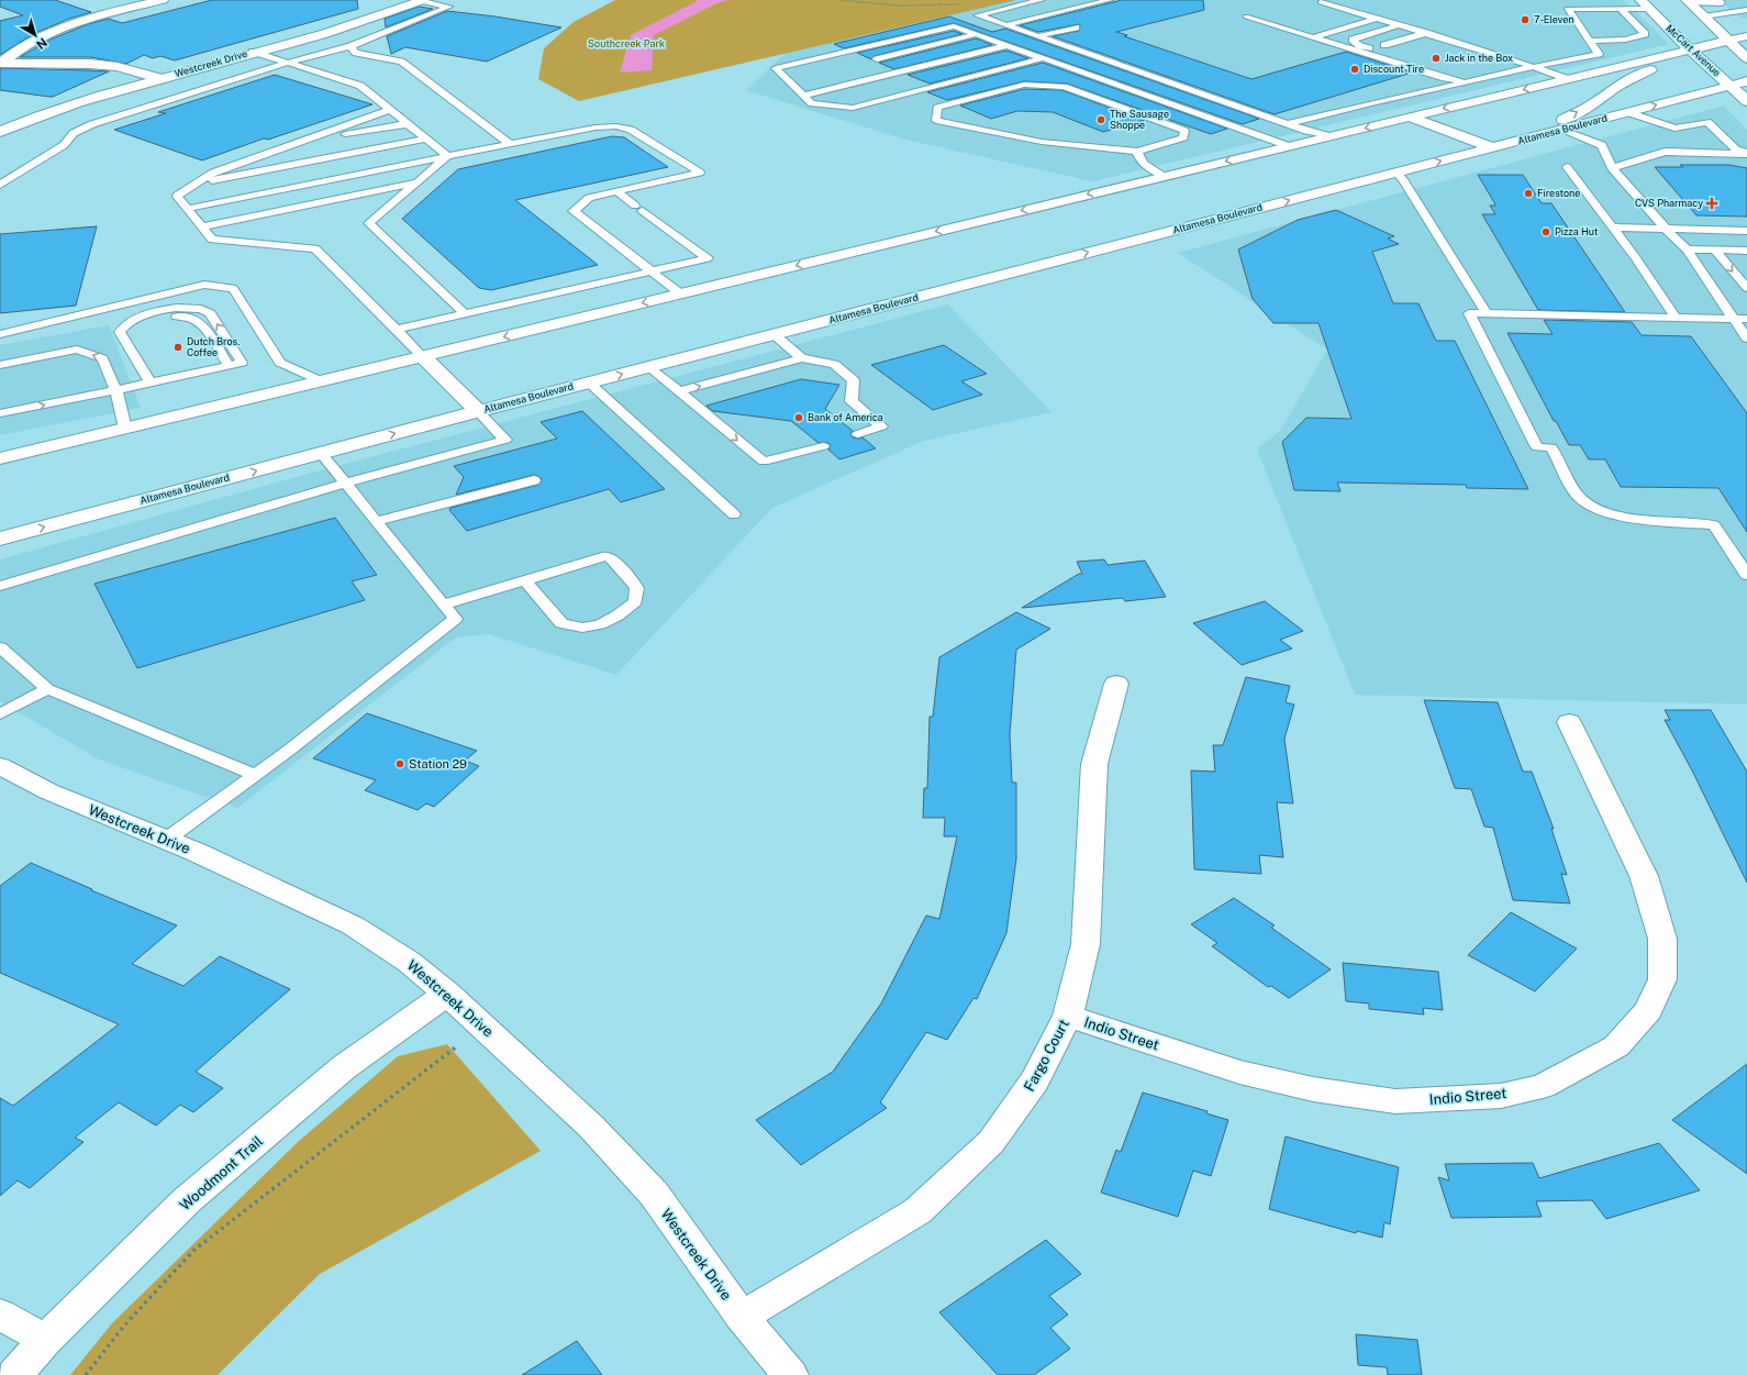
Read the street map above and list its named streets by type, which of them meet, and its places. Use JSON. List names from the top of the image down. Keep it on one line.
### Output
{"streets":{"main road":["McCart Avenue","Westcreek Drive","Altamesa Boulevard","Indio Street","Fargo Court","Woodmont Trail"]},"crossings":[["McCart Avenue","Altamesa Boulevard"],["Westcreek Drive","Fargo Court"],["Westcreek Drive","Woodmont Trail"],["Indio Street","Fargo Court"]],"parks":["Southcreek Park"],"places":{"other":["7-Eleven","Jack in the Box","Discount Tire","The Sausage Shoppe","Firestone","Pizza Hut","Dutch Bros. Coffee","Bank of America","Station 29"],"health":["CVS Pharmacy"]},"north":"bottom right"}
